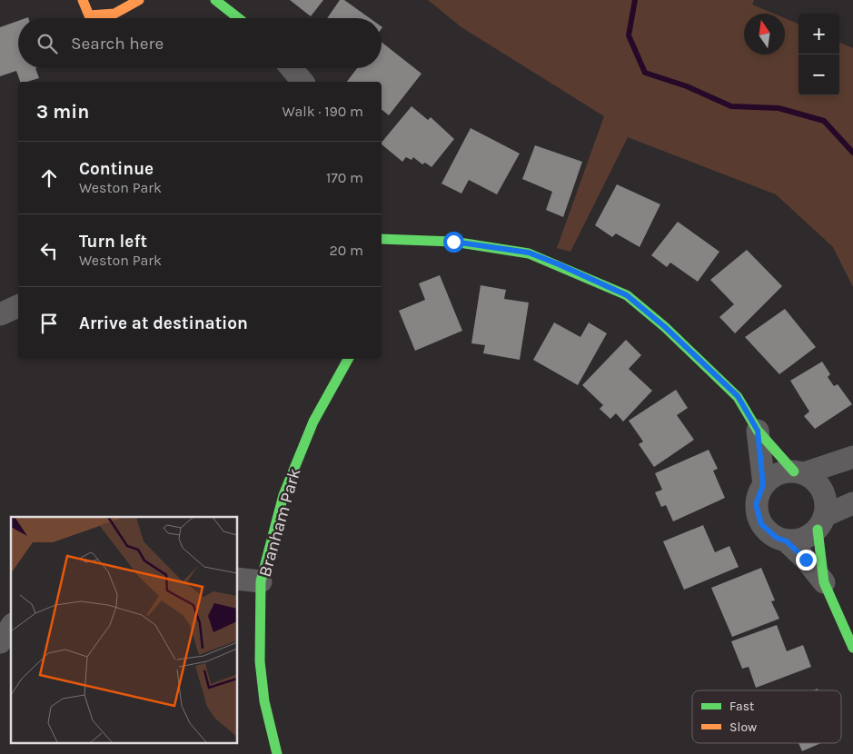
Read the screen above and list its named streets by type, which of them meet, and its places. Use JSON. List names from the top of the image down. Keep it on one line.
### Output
{"streets":{"street":["Branham Park"]},"legend":["Fast","Slow"],"north":"top","page":{"map_buttons":["+","−"],"search":"Search here","heading":["3 min","Walk · 190 m"],"list":[["Continue","Weston Park","170 m"],["Turn left","Weston Park","20 m"],"Arrive at destination"]}}
